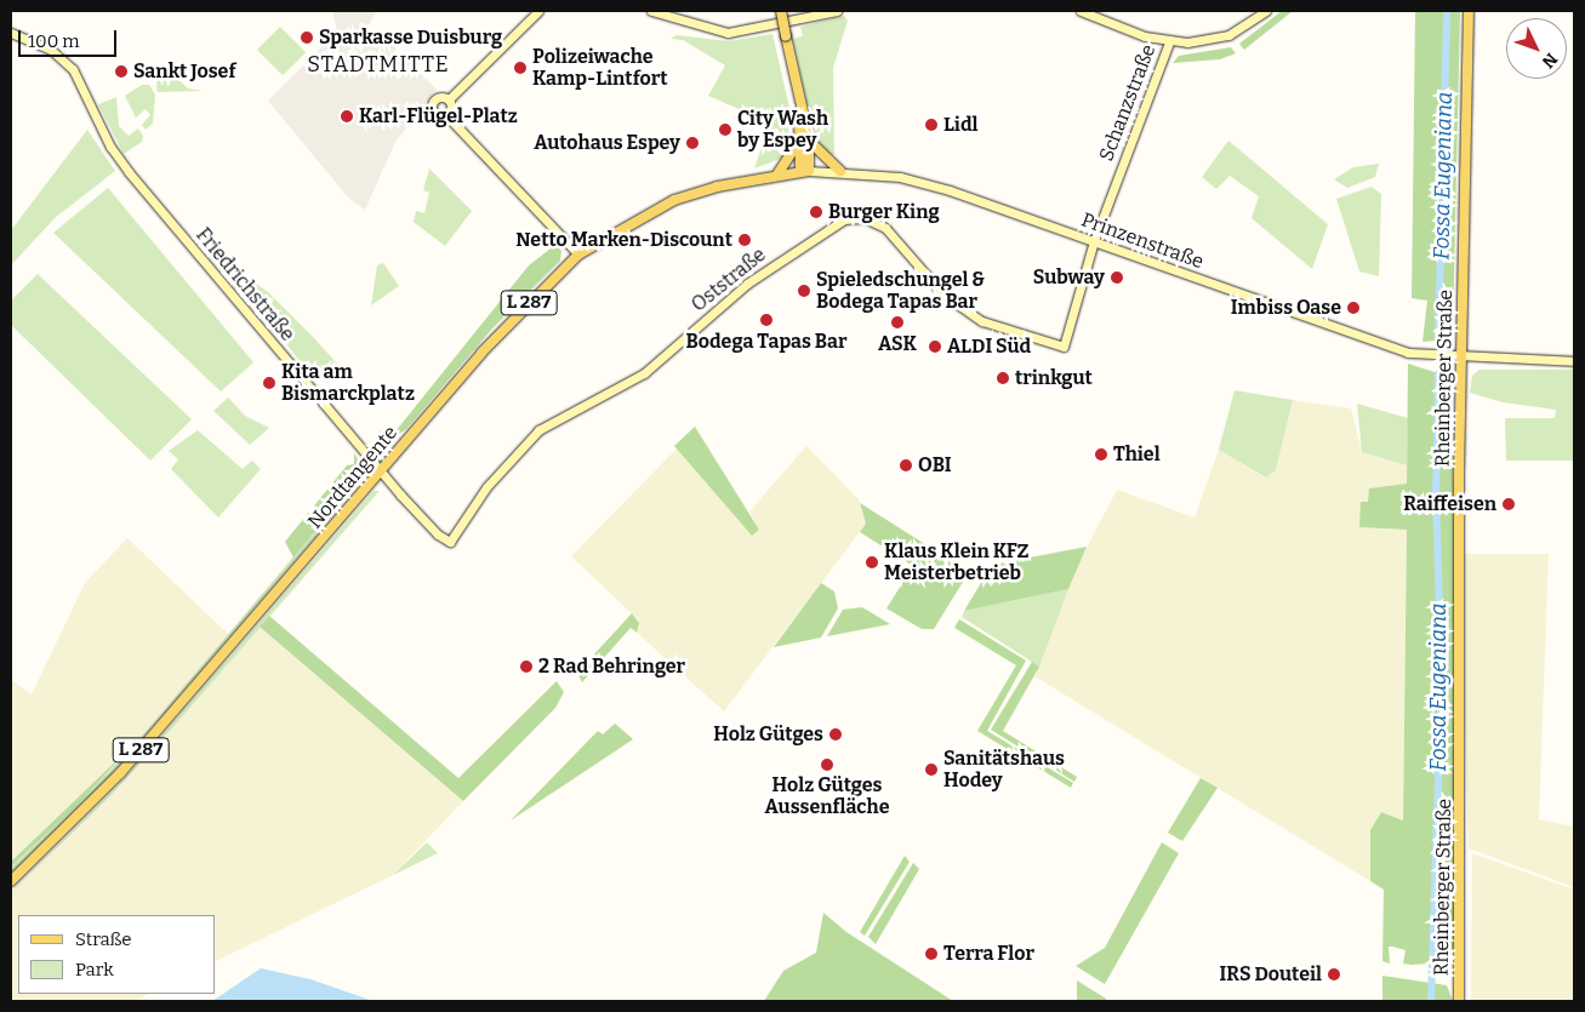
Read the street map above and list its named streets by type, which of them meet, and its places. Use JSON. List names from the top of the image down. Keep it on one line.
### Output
{"streets":{"main road":["L 287","Rheinberger Straße","Nordtangente"],"street":["Schanzstraße","Prinzenstraße","Oststraße","Friedrichstraße"]},"crossings":[["Schanzstraße","Prinzenstraße"],["Schanzstraße","Oststraße"],["Prinzenstraße","Rheinberger Straße"],["Prinzenstraße","Nordtangente"],["Oststraße","Friedrichstraße"],["Friedrichstraße","Nordtangente"]],"districts":["STADTMITTE"],"water":["Fossa Eugeniana"],"places":["Sparkasse Duisburg","Polizeiwache Kamp-Lintfort","Sankt Josef","Karl-Flügel-Platz","Lidl","City Wash by Espey","Autohaus Espey","Burger King","Netto Marken-Discount","Subway","Spieledschungel & Bodega Tapas Bar","Imbiss Oase","Bodega Tapas Bar","ASK","ALDI Süd","trinkgut","Kita am Bismarckplatz","Thiel","OBI","Raiffeisen","Klaus Klein KFZ Meisterbetrieb","2 Rad Behringer","Holz Gütges","Holz Gütges Aussenfläche","Sanitätshaus Hodey","Terra Flor","IRS Douteil"],"legend":["Straße","Park"],"scale_bar":"100 m","north":"bottom right"}
